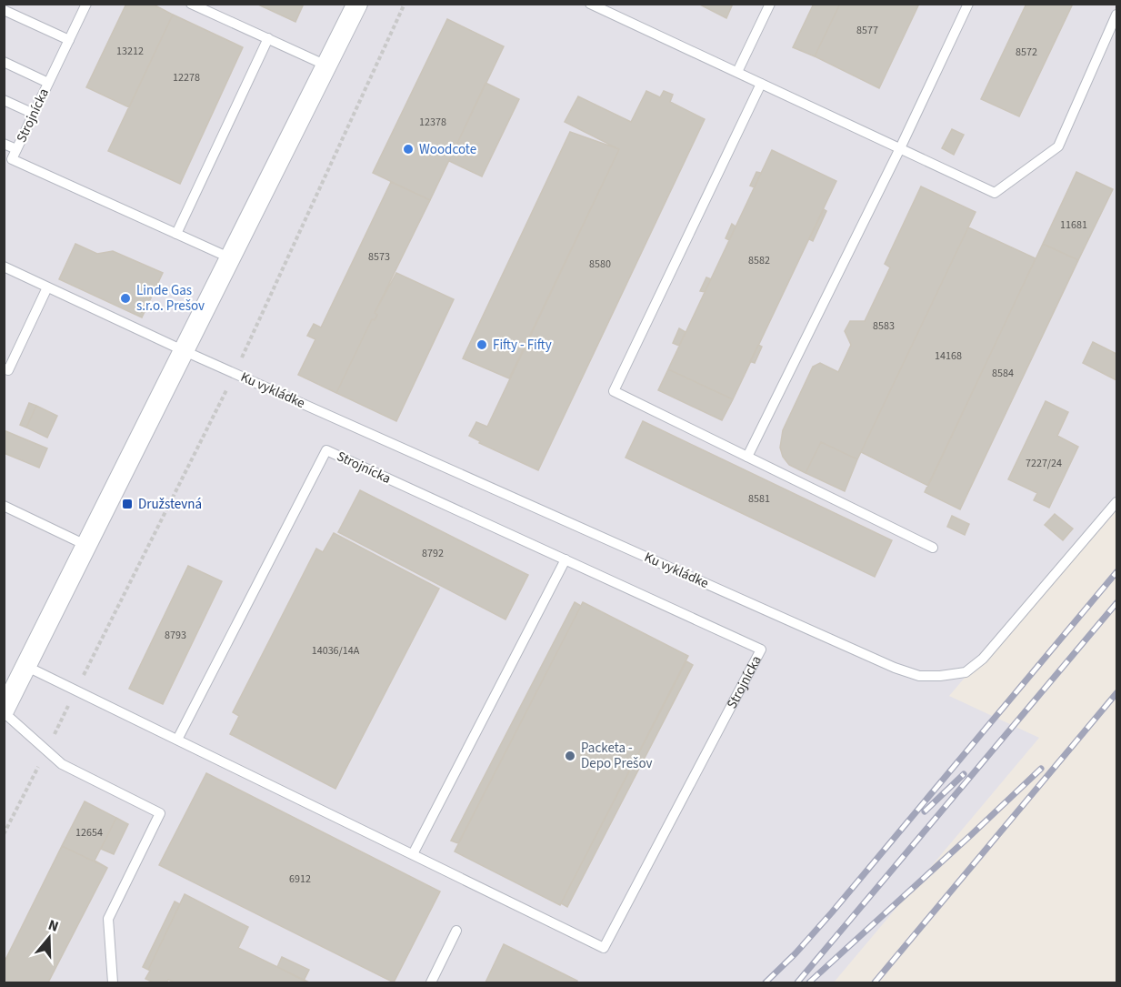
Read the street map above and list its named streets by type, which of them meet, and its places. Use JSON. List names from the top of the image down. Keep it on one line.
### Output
{"streets":{"lane":["Strojnícka","Ku vykládke"]},"places":{"other":["Woodcote","Linde Gas s.r.o. Prešov","Fifty - Fifty","Packeta - Depo Prešov"],"transit":["Družstevná"]},"house_numbers":["8577","13212","8572","12278","12378","11681","8573","8582","8580","8583","14168","8584","7227/24","8581","8792","8793","14036/14A","12654","6912"],"north":"top"}
